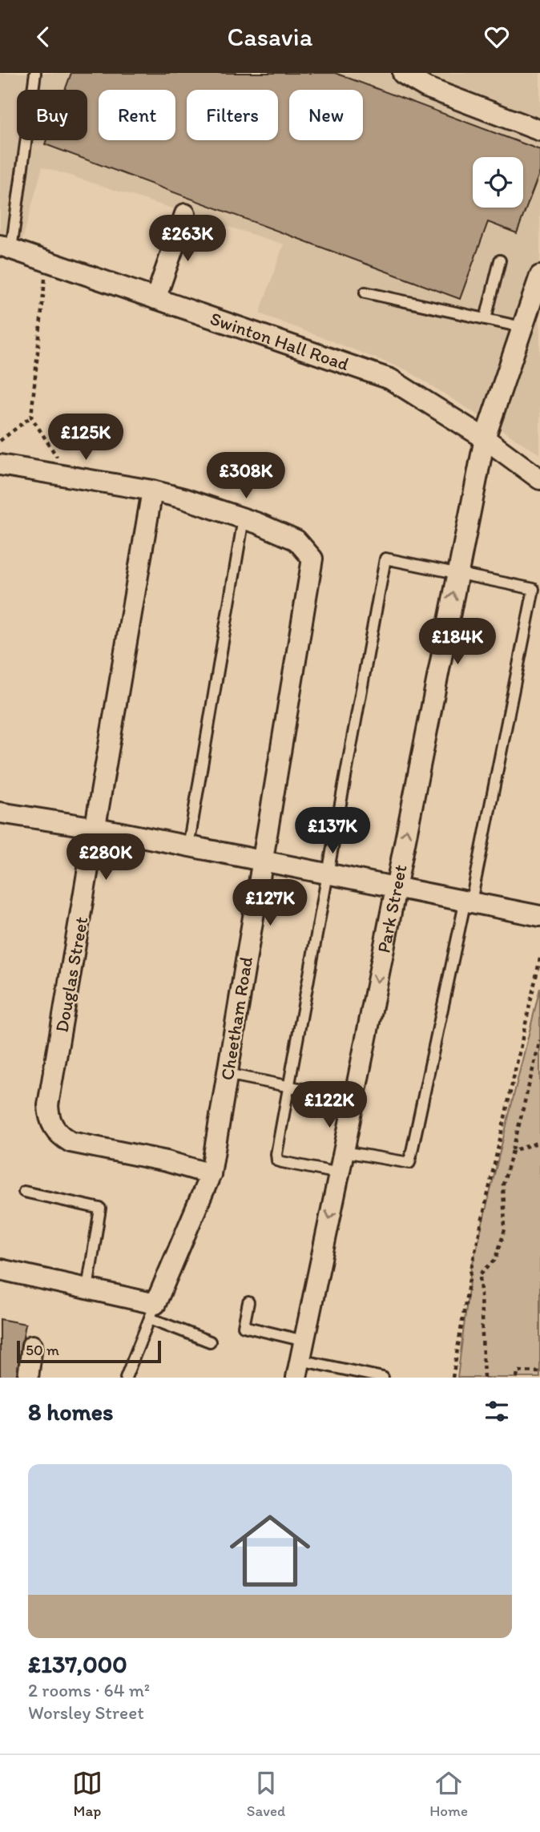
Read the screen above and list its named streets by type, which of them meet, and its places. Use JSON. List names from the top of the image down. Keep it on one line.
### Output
{"streets":{"street":["Swinton Hall Road","Park Street","Douglas Street","Cheetham Road"]},"crossings":[["Swinton Hall Road","Park Street"],["Douglas Street","Cheetham Road"]],"scale_bar":"50 m","page":{"header":"Casavia","chip":["Buy","Rent","Filters","New"],"price":["£263K","£125K","£308K","£184K","£137K","£280K","£127K","£122K"],"scale":"50 m","heading":"8 homes","list":[{"name":"£137,000","note":"2 rooms · 64 m² · Worsley Street"}],"tabs":["Map","Saved","Home"]}}
